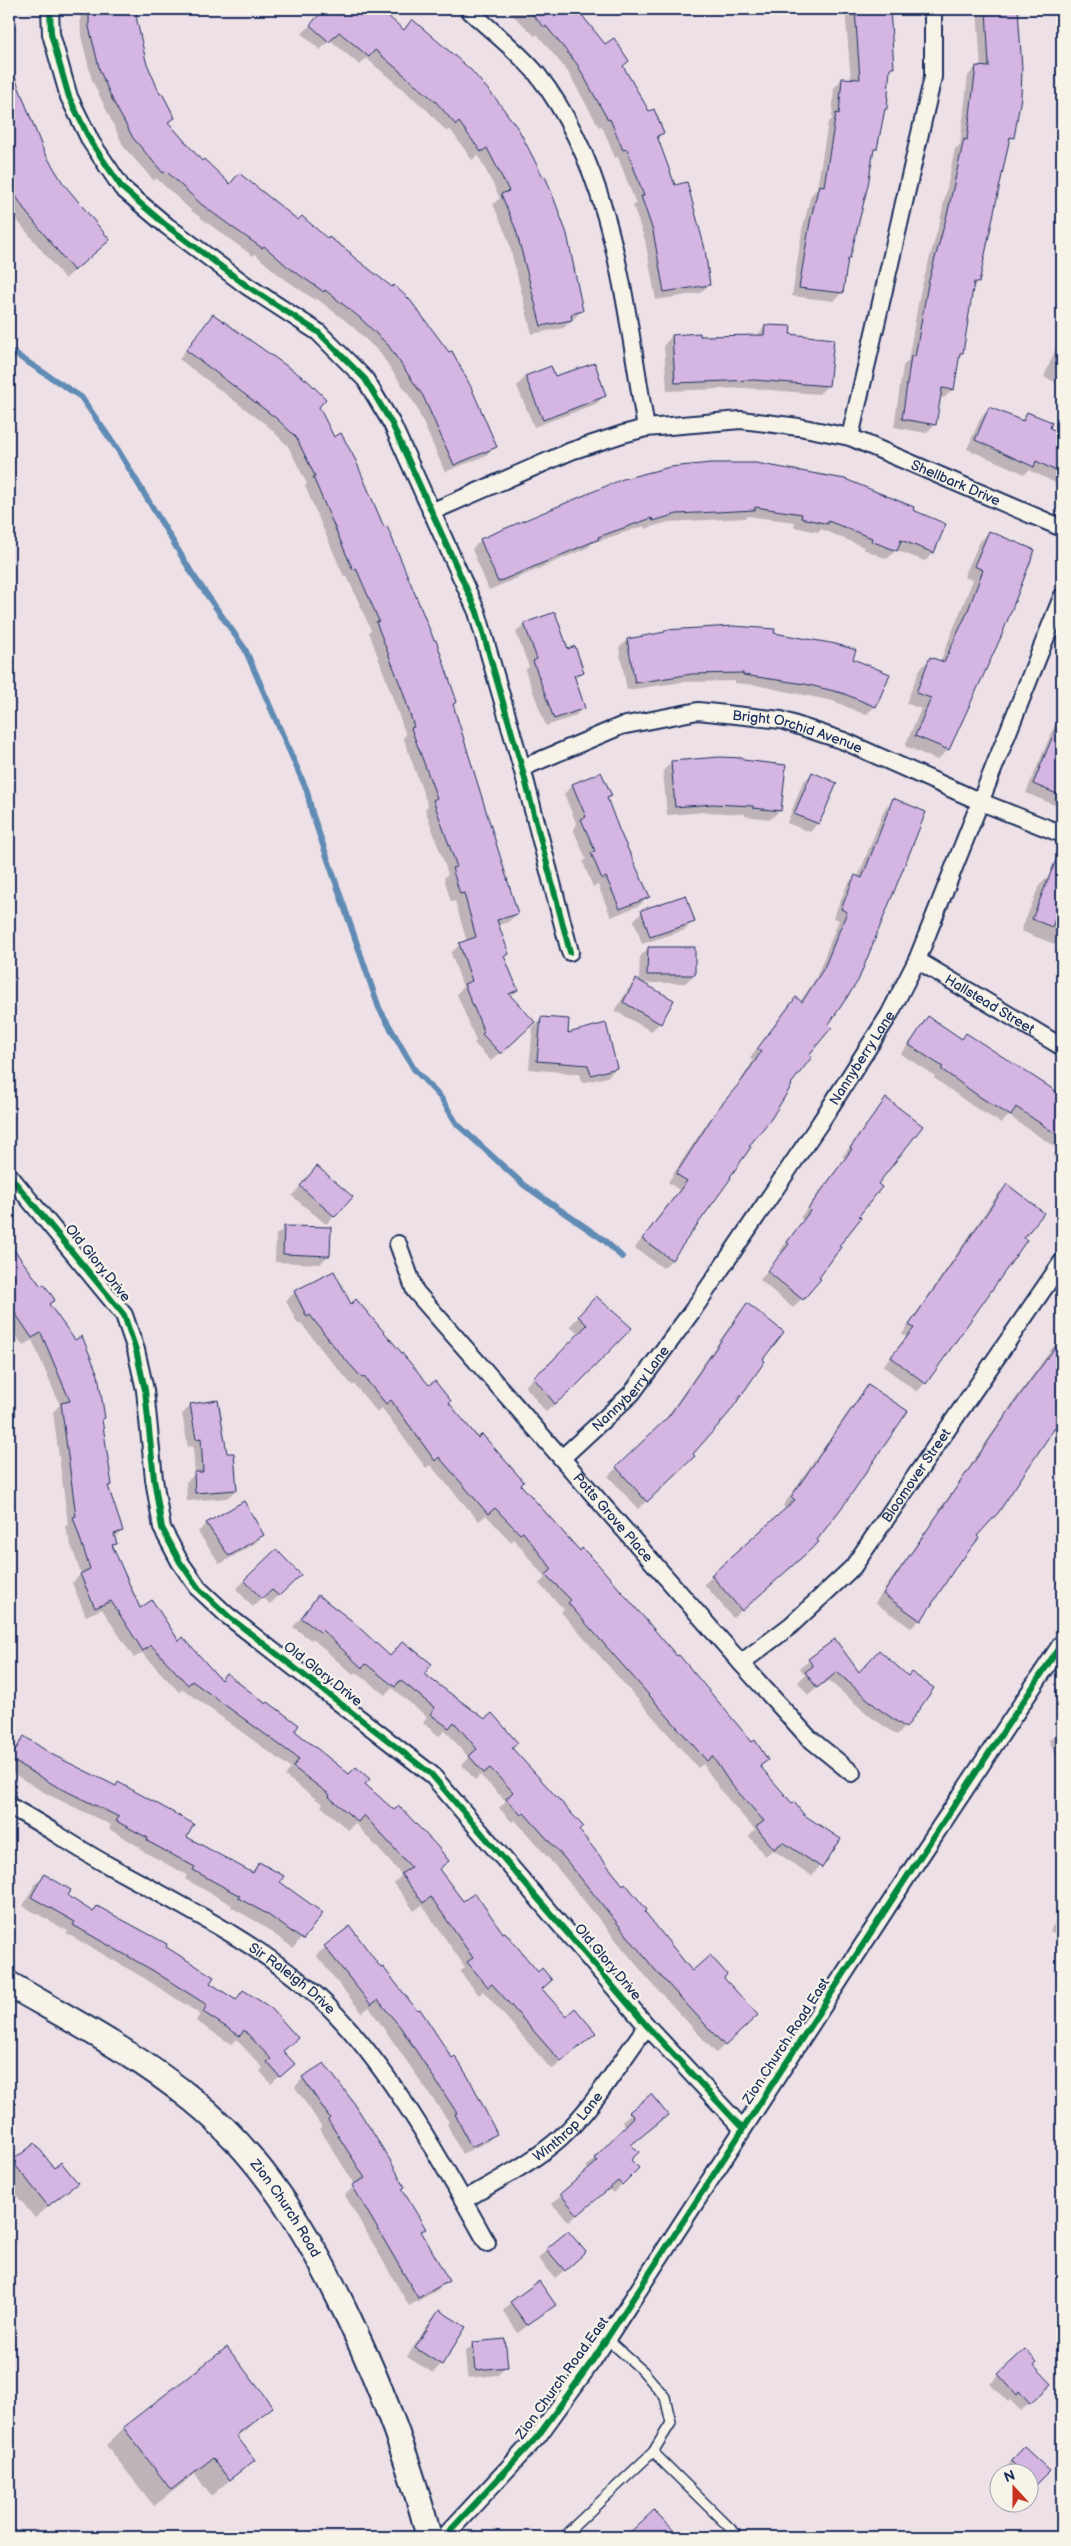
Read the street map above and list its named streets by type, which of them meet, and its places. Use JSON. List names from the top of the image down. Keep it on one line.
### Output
{"streets":{"street":["Shellbark Drive","Bright Orchid Avenue","Hallstead Street","Nannyberry Lane","Old Glory Drive","Bloomover Street","Potts Grove Place","Sir Raleigh Drive","Zion Church Road East","Winthrop Lane","Zion Church Road"]},"crossings":[["Bright Orchid Avenue","Nannyberry Lane"],["Hallstead Street","Nannyberry Lane"],["Nannyberry Lane","Potts Grove Place"],["Old Glory Drive","Zion Church Road East"],["Old Glory Drive","Winthrop Lane"],["Bloomover Street","Potts Grove Place"],["Sir Raleigh Drive","Winthrop Lane"]],"north":"top"}
